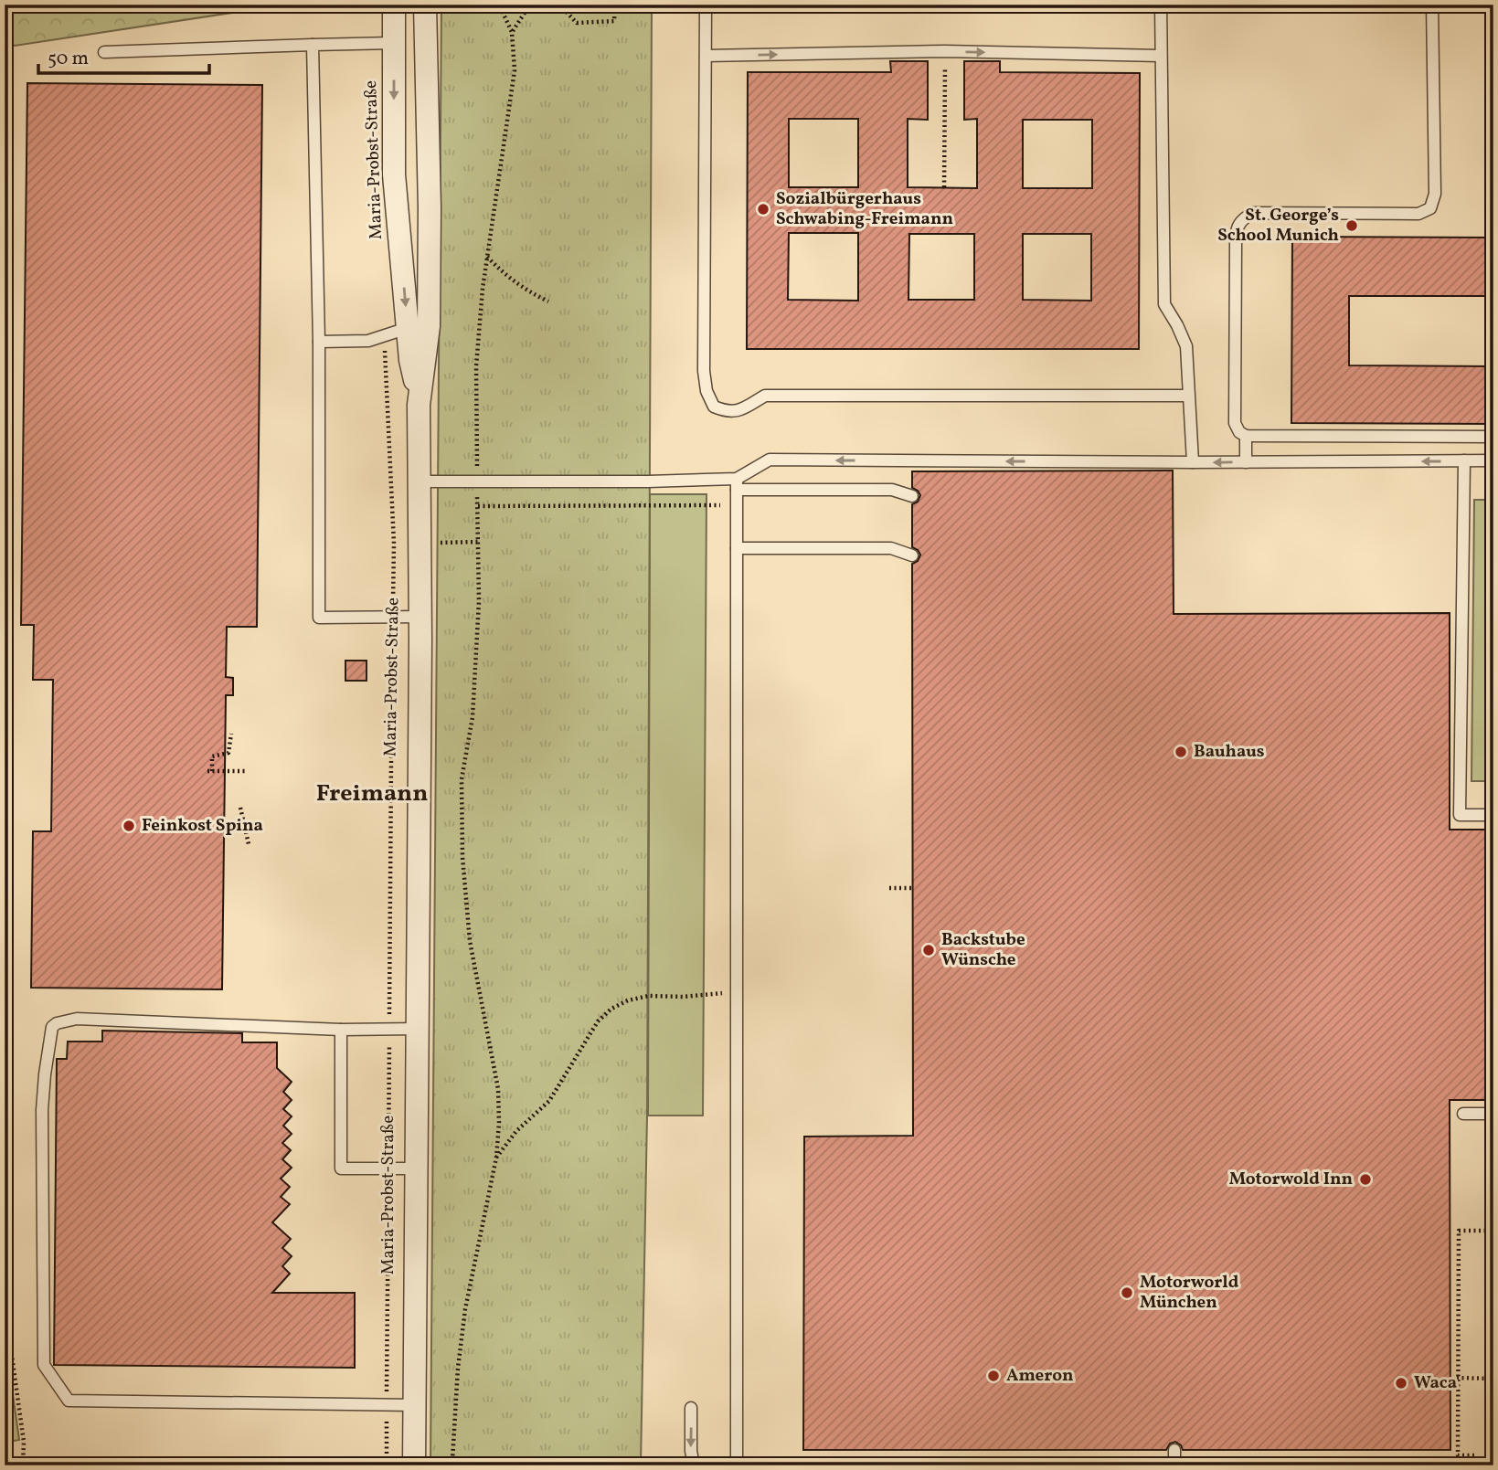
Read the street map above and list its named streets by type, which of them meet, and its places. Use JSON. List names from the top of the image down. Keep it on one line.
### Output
{"streets":{"street":["Maria-Probst-Straße"]},"districts":["Freimann"],"places":["Sozialbürgerhaus Schwabing-Freimann","St. George’s School Munich","Bauhaus","Feinkost Spina","Backstube Wünsche","Motorwold Inn","Motorworld München","Ameron","Waca"],"scale_bar":"50 m"}
